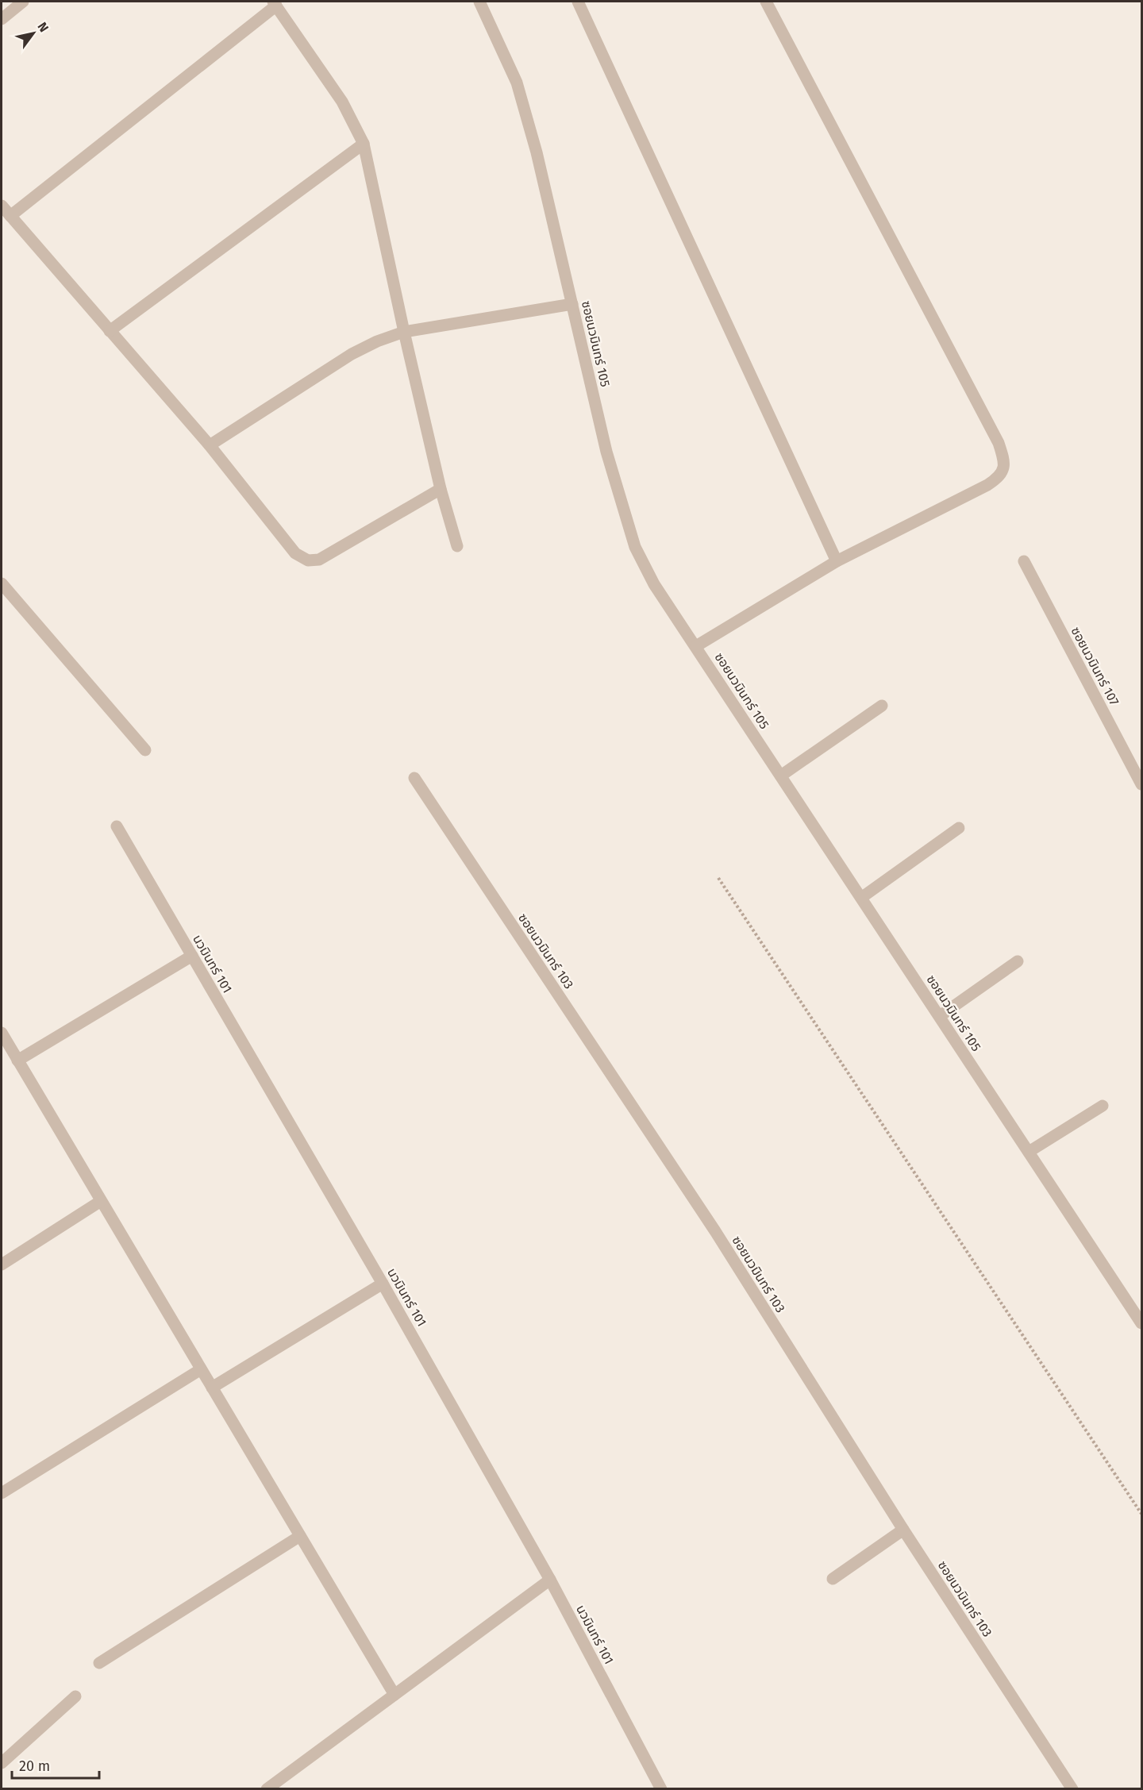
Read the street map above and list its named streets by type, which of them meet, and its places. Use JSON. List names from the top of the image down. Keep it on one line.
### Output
{"streets":{"street":["ซอยนวมินทร์ 105","ซอยนวมินทร์ 107","ซอยนวมินทร์ 103","นวมินทร์ 101"]},"scale_bar":"20 m","north":"top right"}
